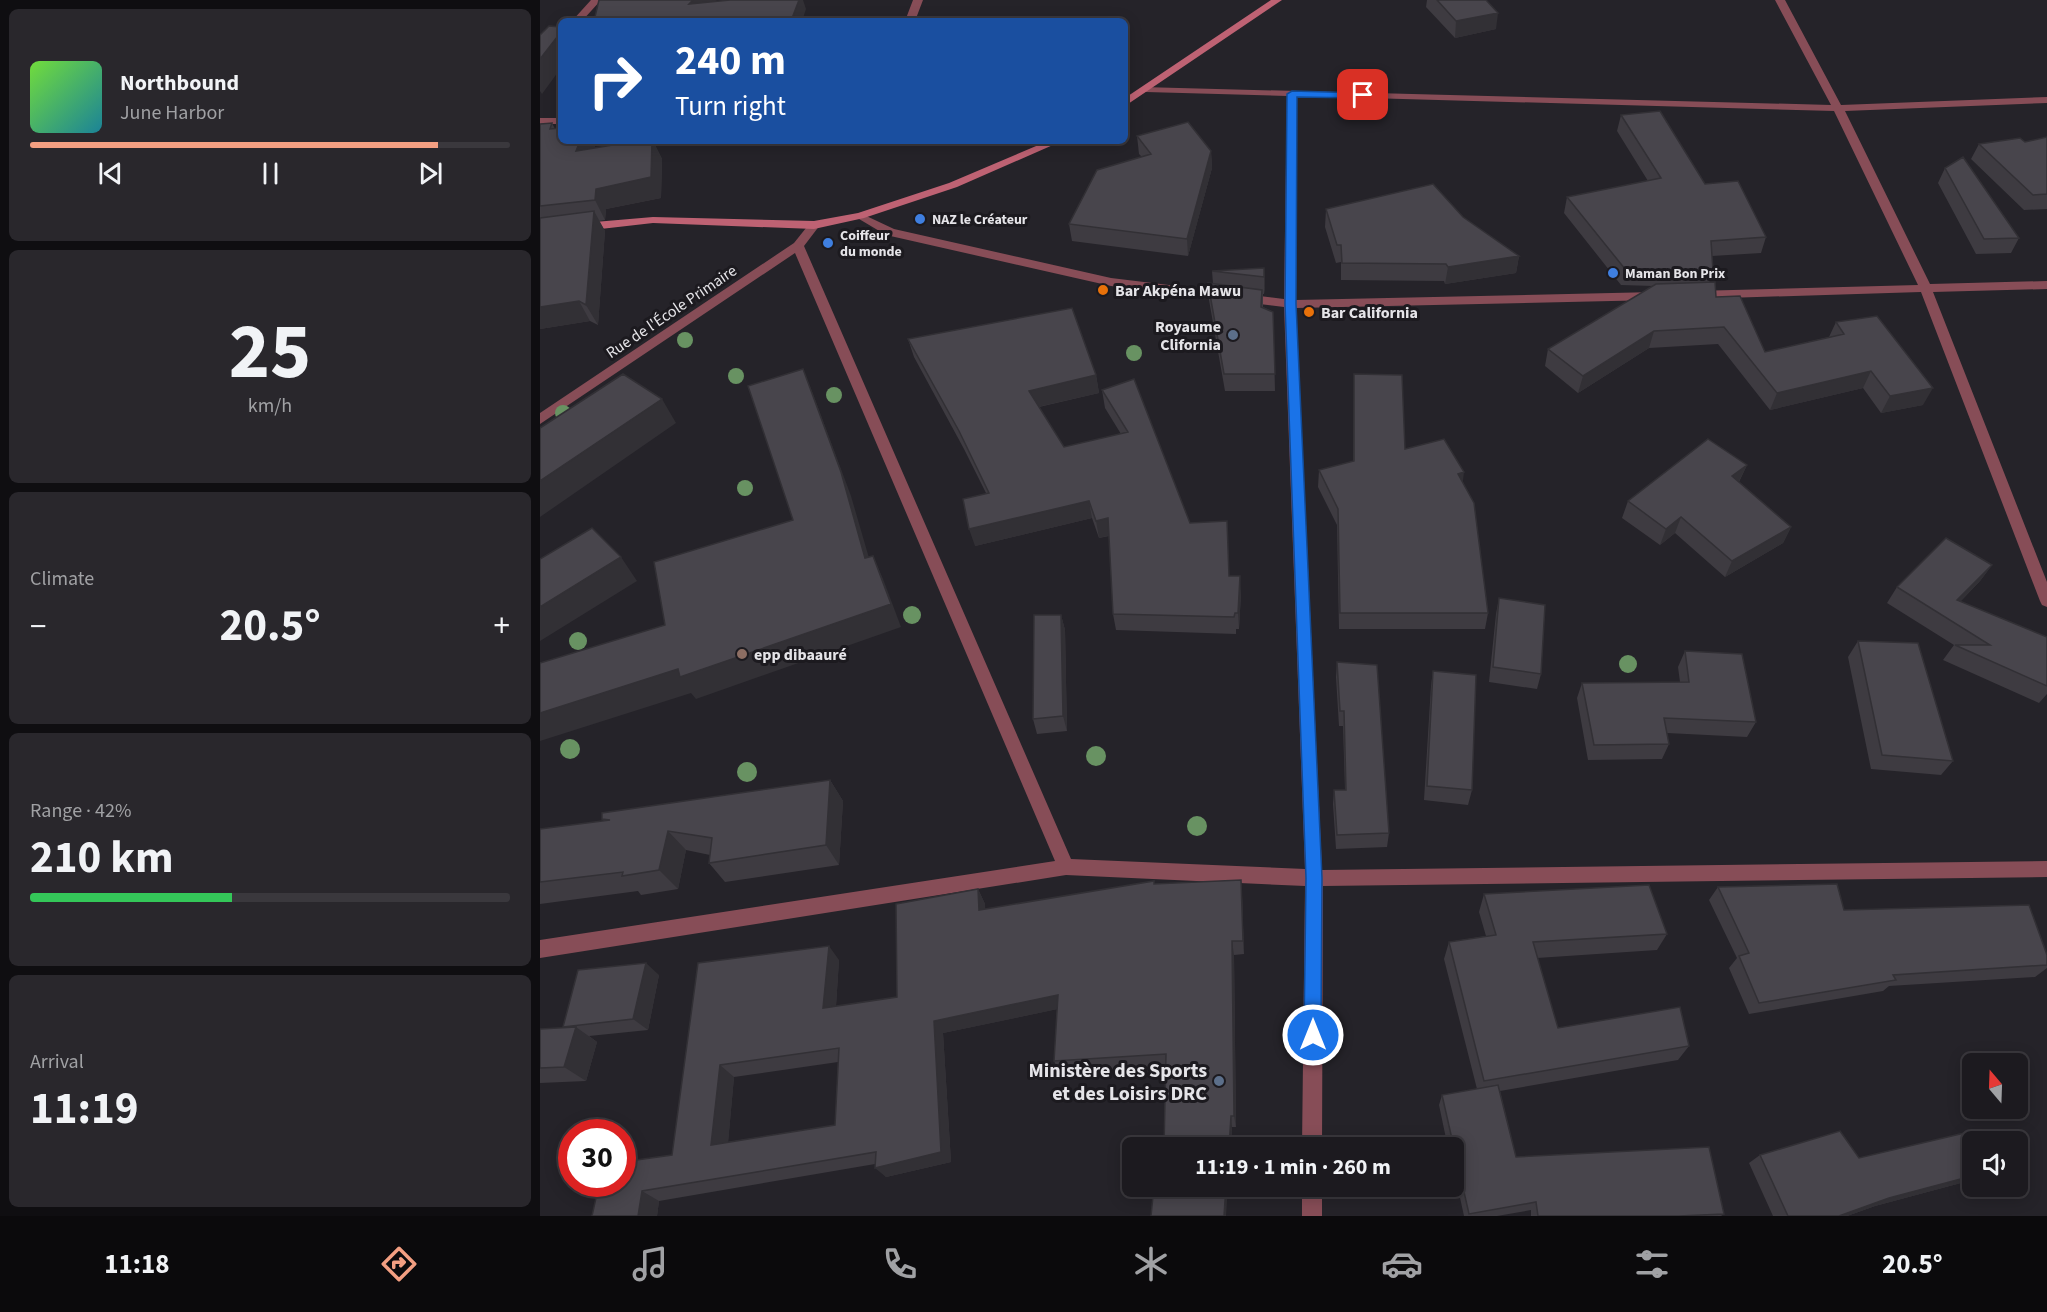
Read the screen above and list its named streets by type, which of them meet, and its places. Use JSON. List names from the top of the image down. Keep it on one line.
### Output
{"streets":{"street":["Rue de l'École Primaire"]},"places":["NAZ le Créateur","Coiffeur du monde","Maman Bon Prix","Bar Akpéna Mawu","Bar California","Royaume Clifornia","epp dibaauré","Ministère des Sports et des Loisirs DRC"],"north":"top","page":{"turn":["240 m","Turn right"],"song":["Northbound","June Harbor"],"tile":[["25","km/h"],"Climate",["Range · 42%","210 km"],["Arrival","11:19"]],"heat":["−","20.5°","+"],"limit":"30","trip":"11:19 · 1 min · 260 m","tabs":["11:18","20.5°"]}}
